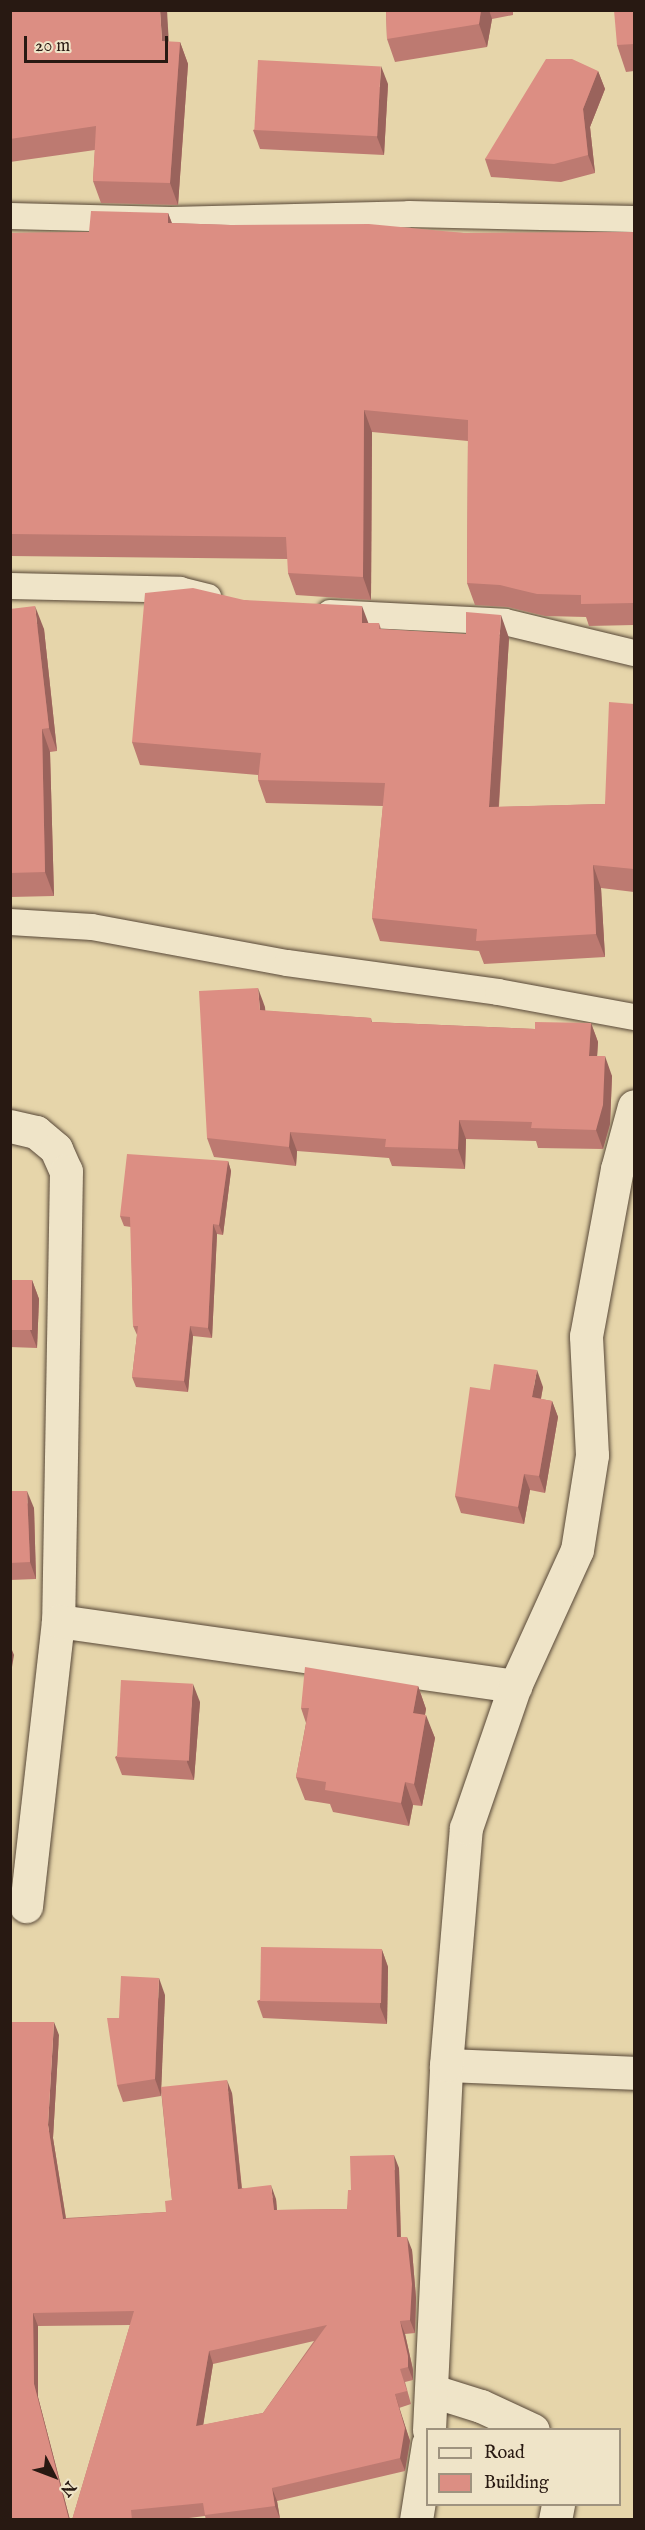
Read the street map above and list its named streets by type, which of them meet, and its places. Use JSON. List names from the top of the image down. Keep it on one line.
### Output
{"legend":["Road","Building"],"scale_bar":"20 m","north":"bottom right"}
